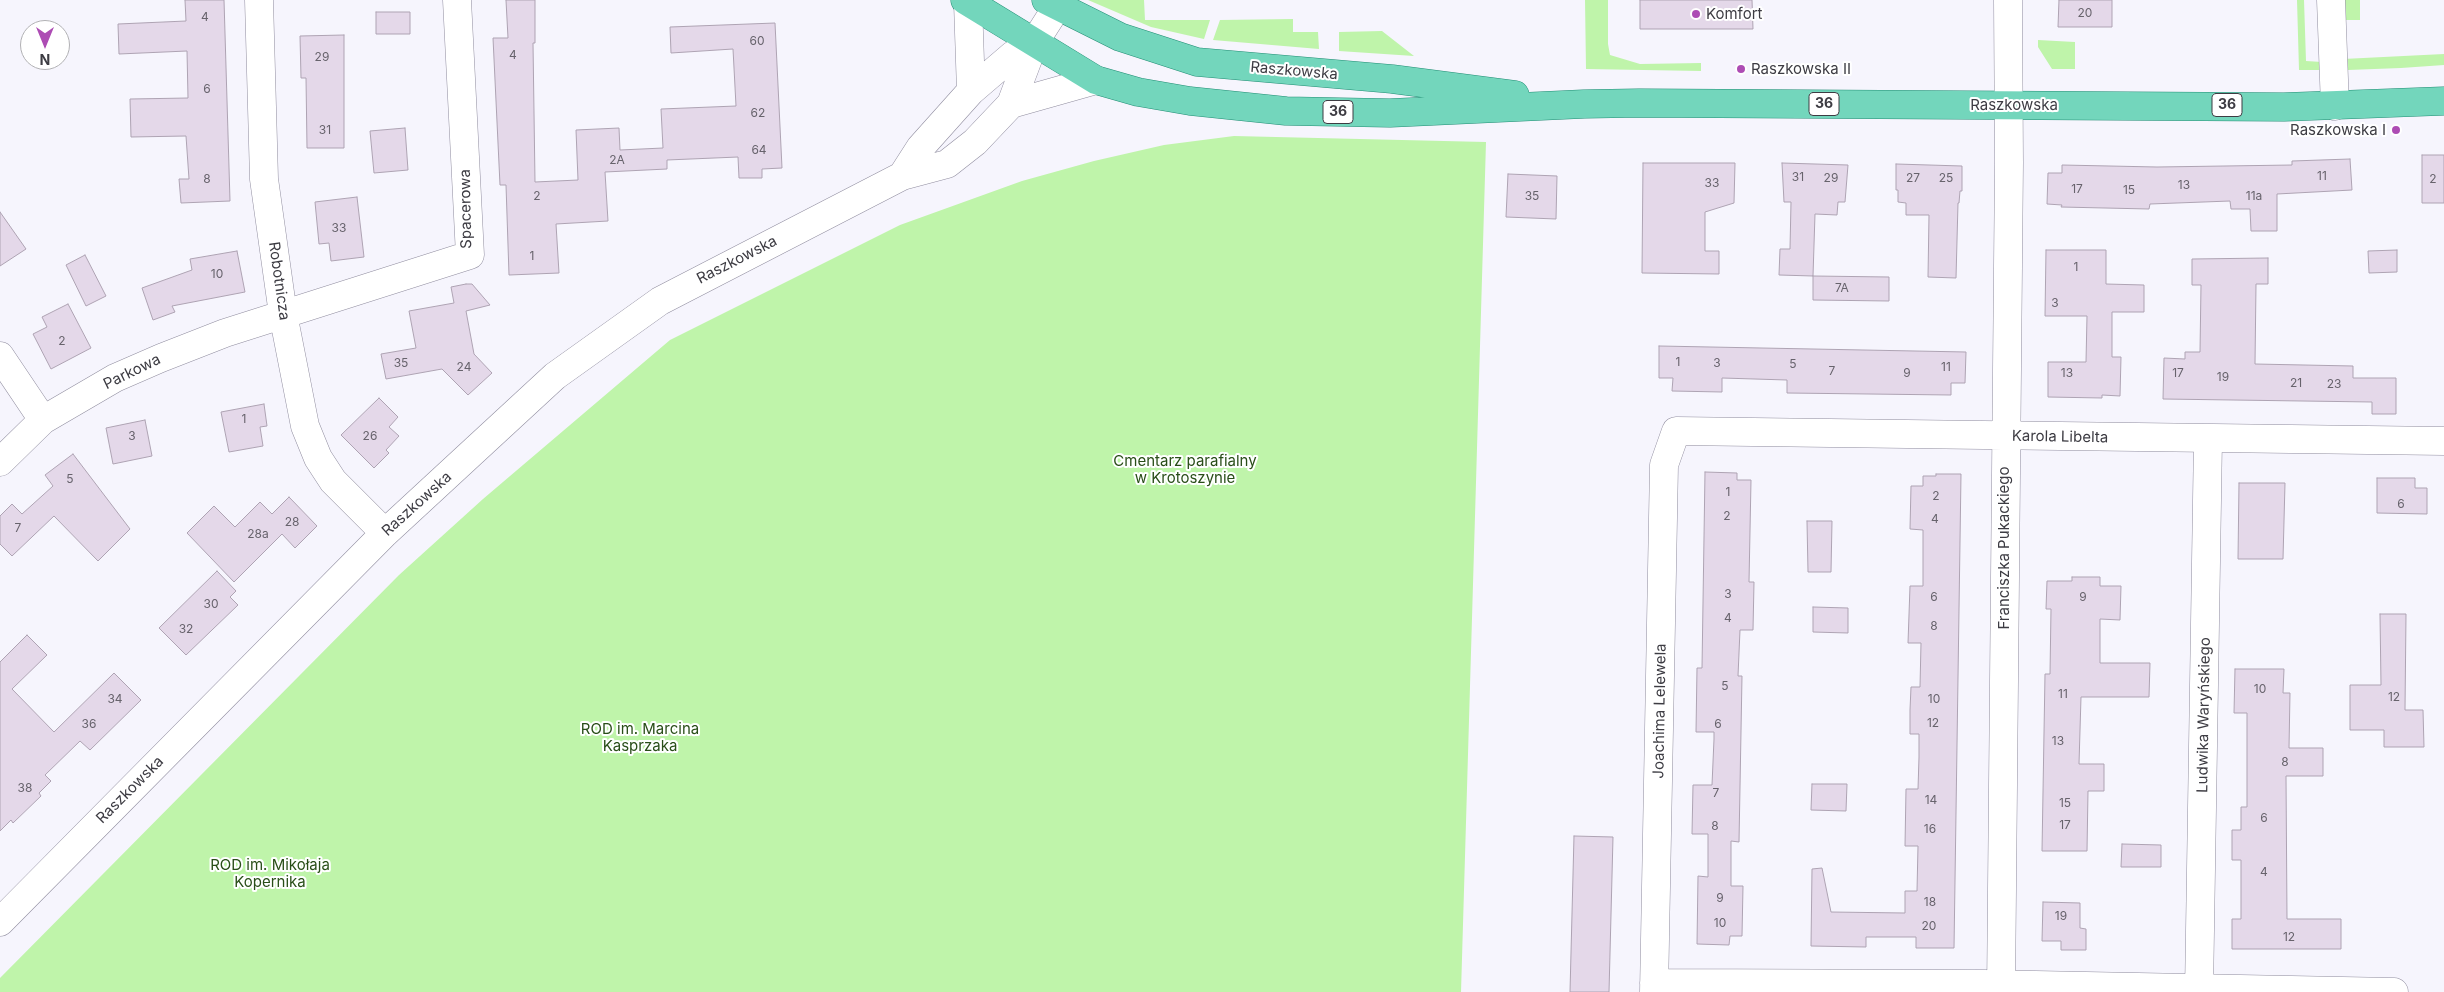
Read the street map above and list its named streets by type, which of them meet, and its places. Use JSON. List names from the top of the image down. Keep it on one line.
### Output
{"streets":{"main road":["Raszkowska","36"],"street":["Spacerowa","Robotnicza","Parkowa","Karola Libelta","Franciszka Pukackiego","Joachima Lelewela","Ludwika Waryńskiego"]},"crossings":[["Raszkowska","36"],["Raszkowska","Robotnicza"],["Raszkowska","Franciszka Pukackiego"],["Spacerowa","Robotnicza"],["Spacerowa","Parkowa"],["Robotnicza","Parkowa"],["Karola Libelta","Franciszka Pukackiego"],["Karola Libelta","Joachima Lelewela"],["Karola Libelta","Ludwika Waryńskiego"]],"parks":["Cmentarz parafialny w Krotoszynie","ROD im. Marcina Kasprzaka","ROD im. Mikołaja Kopernika"],"places":["Komfort","Raszkowska II","Raszkowska I"],"house_numbers":["20","4","60","4","29","6","62","31","64","2A","11","31","29","27","25","8","2","33","13","17","15","2","35","11a","33","1","1","10","7A","3","2","1","35","3","5","24","11","7","9","13","17","19","21","23","1","3","26","5","1","2","6","2","4","28","7","28a","3","6","9","30","4","8","32","5","10","11","12","34","10","12","36","6","13","8","38","7","14","15","6","17","8","16","4","9","18","19","10","20","12"],"north":"bottom"}
